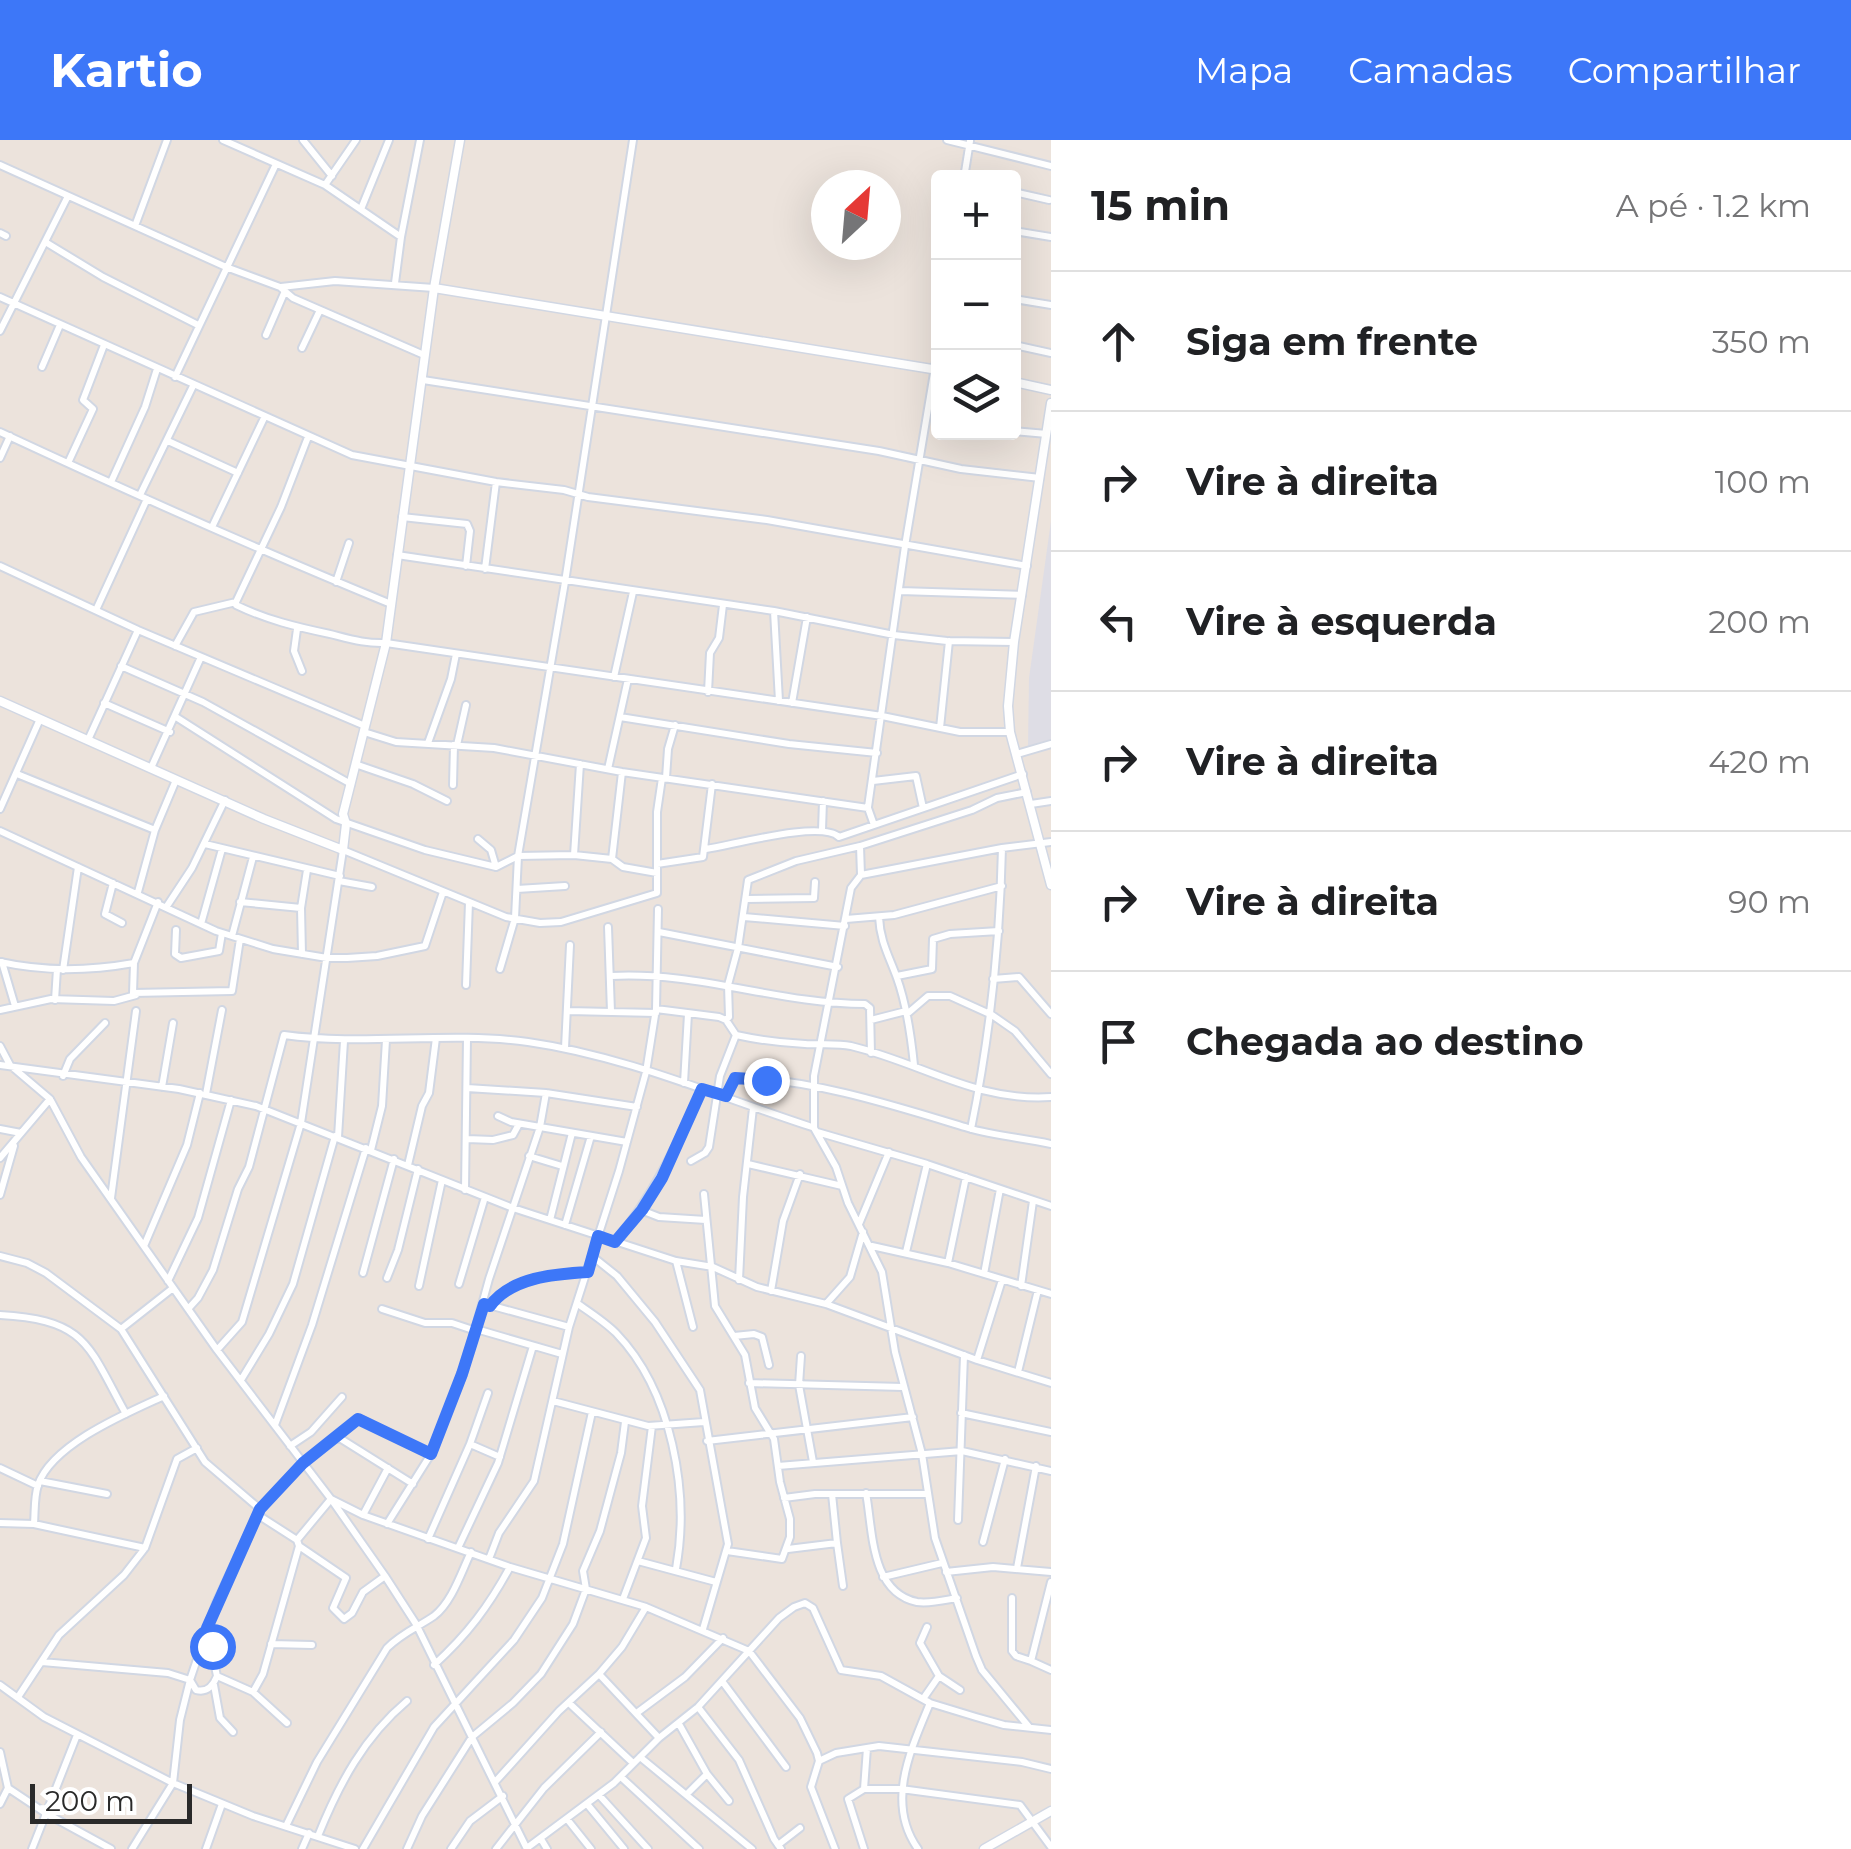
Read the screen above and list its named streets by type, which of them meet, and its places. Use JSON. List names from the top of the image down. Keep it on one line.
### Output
{"scale_bar":"200 m","north":"top right","page":{"header":"Kartio","nav":["Mapa","Camadas","Compartilhar"],"heading":["15 min","A pé · 1.2 km"],"map_buttons":["+","−"],"list":[["Siga em frente","350 m"],["Vire à direita","100 m"],["Vire à esquerda","200 m"],["Vire à direita","420 m"],["Vire à direita","90 m"],"Chegada ao destino"],"scale":"200 m"}}
